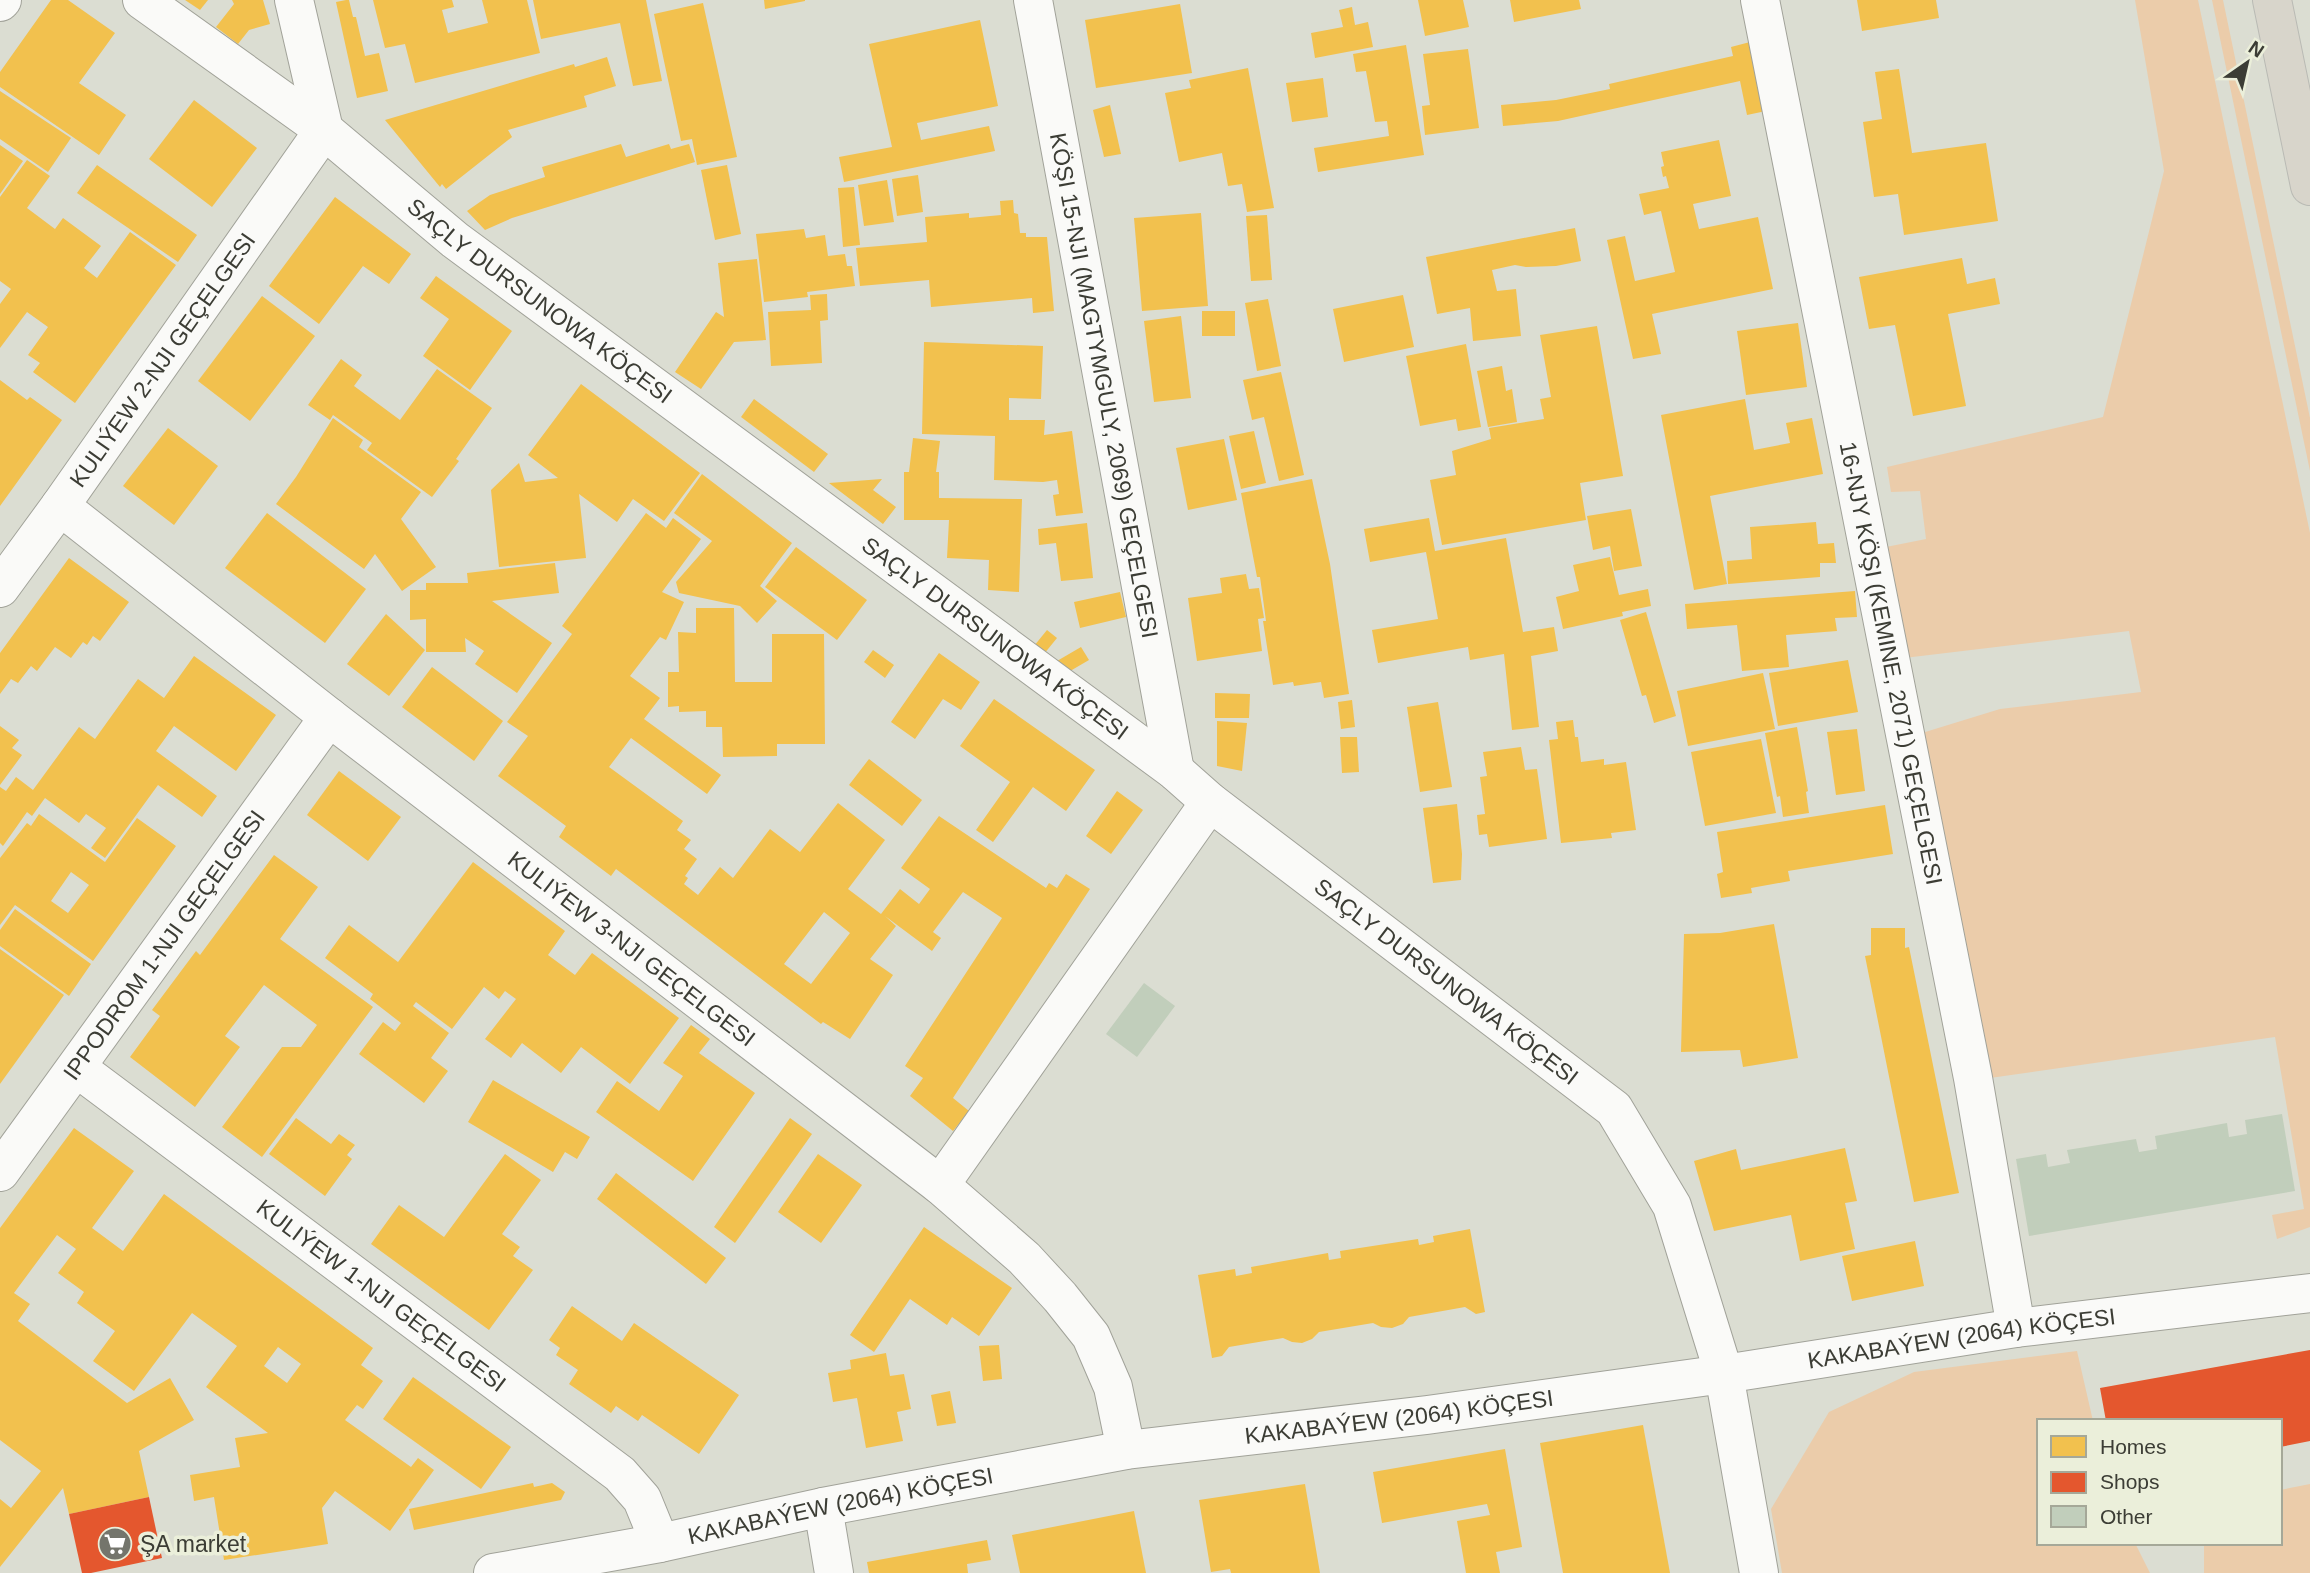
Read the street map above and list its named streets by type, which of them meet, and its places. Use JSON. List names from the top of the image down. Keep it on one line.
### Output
{"streets":{"street":["SAÇLY DURSUNOWA KÖÇESI","KULIÝEW 2-NJI GEÇELGESI","KÖŞI 15-NJI (MAGTYMGULY, 2069) GEÇELGESI","16-NJY KÖŞI (KEMINE, 2071) GEÇELGESI","IPPODROM 1-NJI GEÇELGESI","KULIÝEW 3-NJI GEÇELGESI","KULIÝEW 1-NJI GEÇELGESI","KAKABAÝEW (2064) KÖÇESI"]},"crossings":[["SAÇLY DURSUNOWA KÖÇESI","KULIÝEW 2-NJI GEÇELGESI"],["SAÇLY DURSUNOWA KÖÇESI","KÖŞI 15-NJI (MAGTYMGULY, 2069) GEÇELGESI"],["SAÇLY DURSUNOWA KÖÇESI","KAKABAÝEW (2064) KÖÇESI"],["KULIÝEW 2-NJI GEÇELGESI","KULIÝEW 3-NJI GEÇELGESI"],["16-NJY KÖŞI (KEMINE, 2071) GEÇELGESI","KAKABAÝEW (2064) KÖÇESI"],["IPPODROM 1-NJI GEÇELGESI","KULIÝEW 3-NJI GEÇELGESI"],["IPPODROM 1-NJI GEÇELGESI","KULIÝEW 1-NJI GEÇELGESI"],["KULIÝEW 3-NJI GEÇELGESI","KAKABAÝEW (2064) KÖÇESI"],["KULIÝEW 1-NJI GEÇELGESI","KAKABAÝEW (2064) KÖÇESI"]],"places":{"supermarket":["ŞA market"]},"legend":["Homes","Shops","Other"],"north":"top right"}
